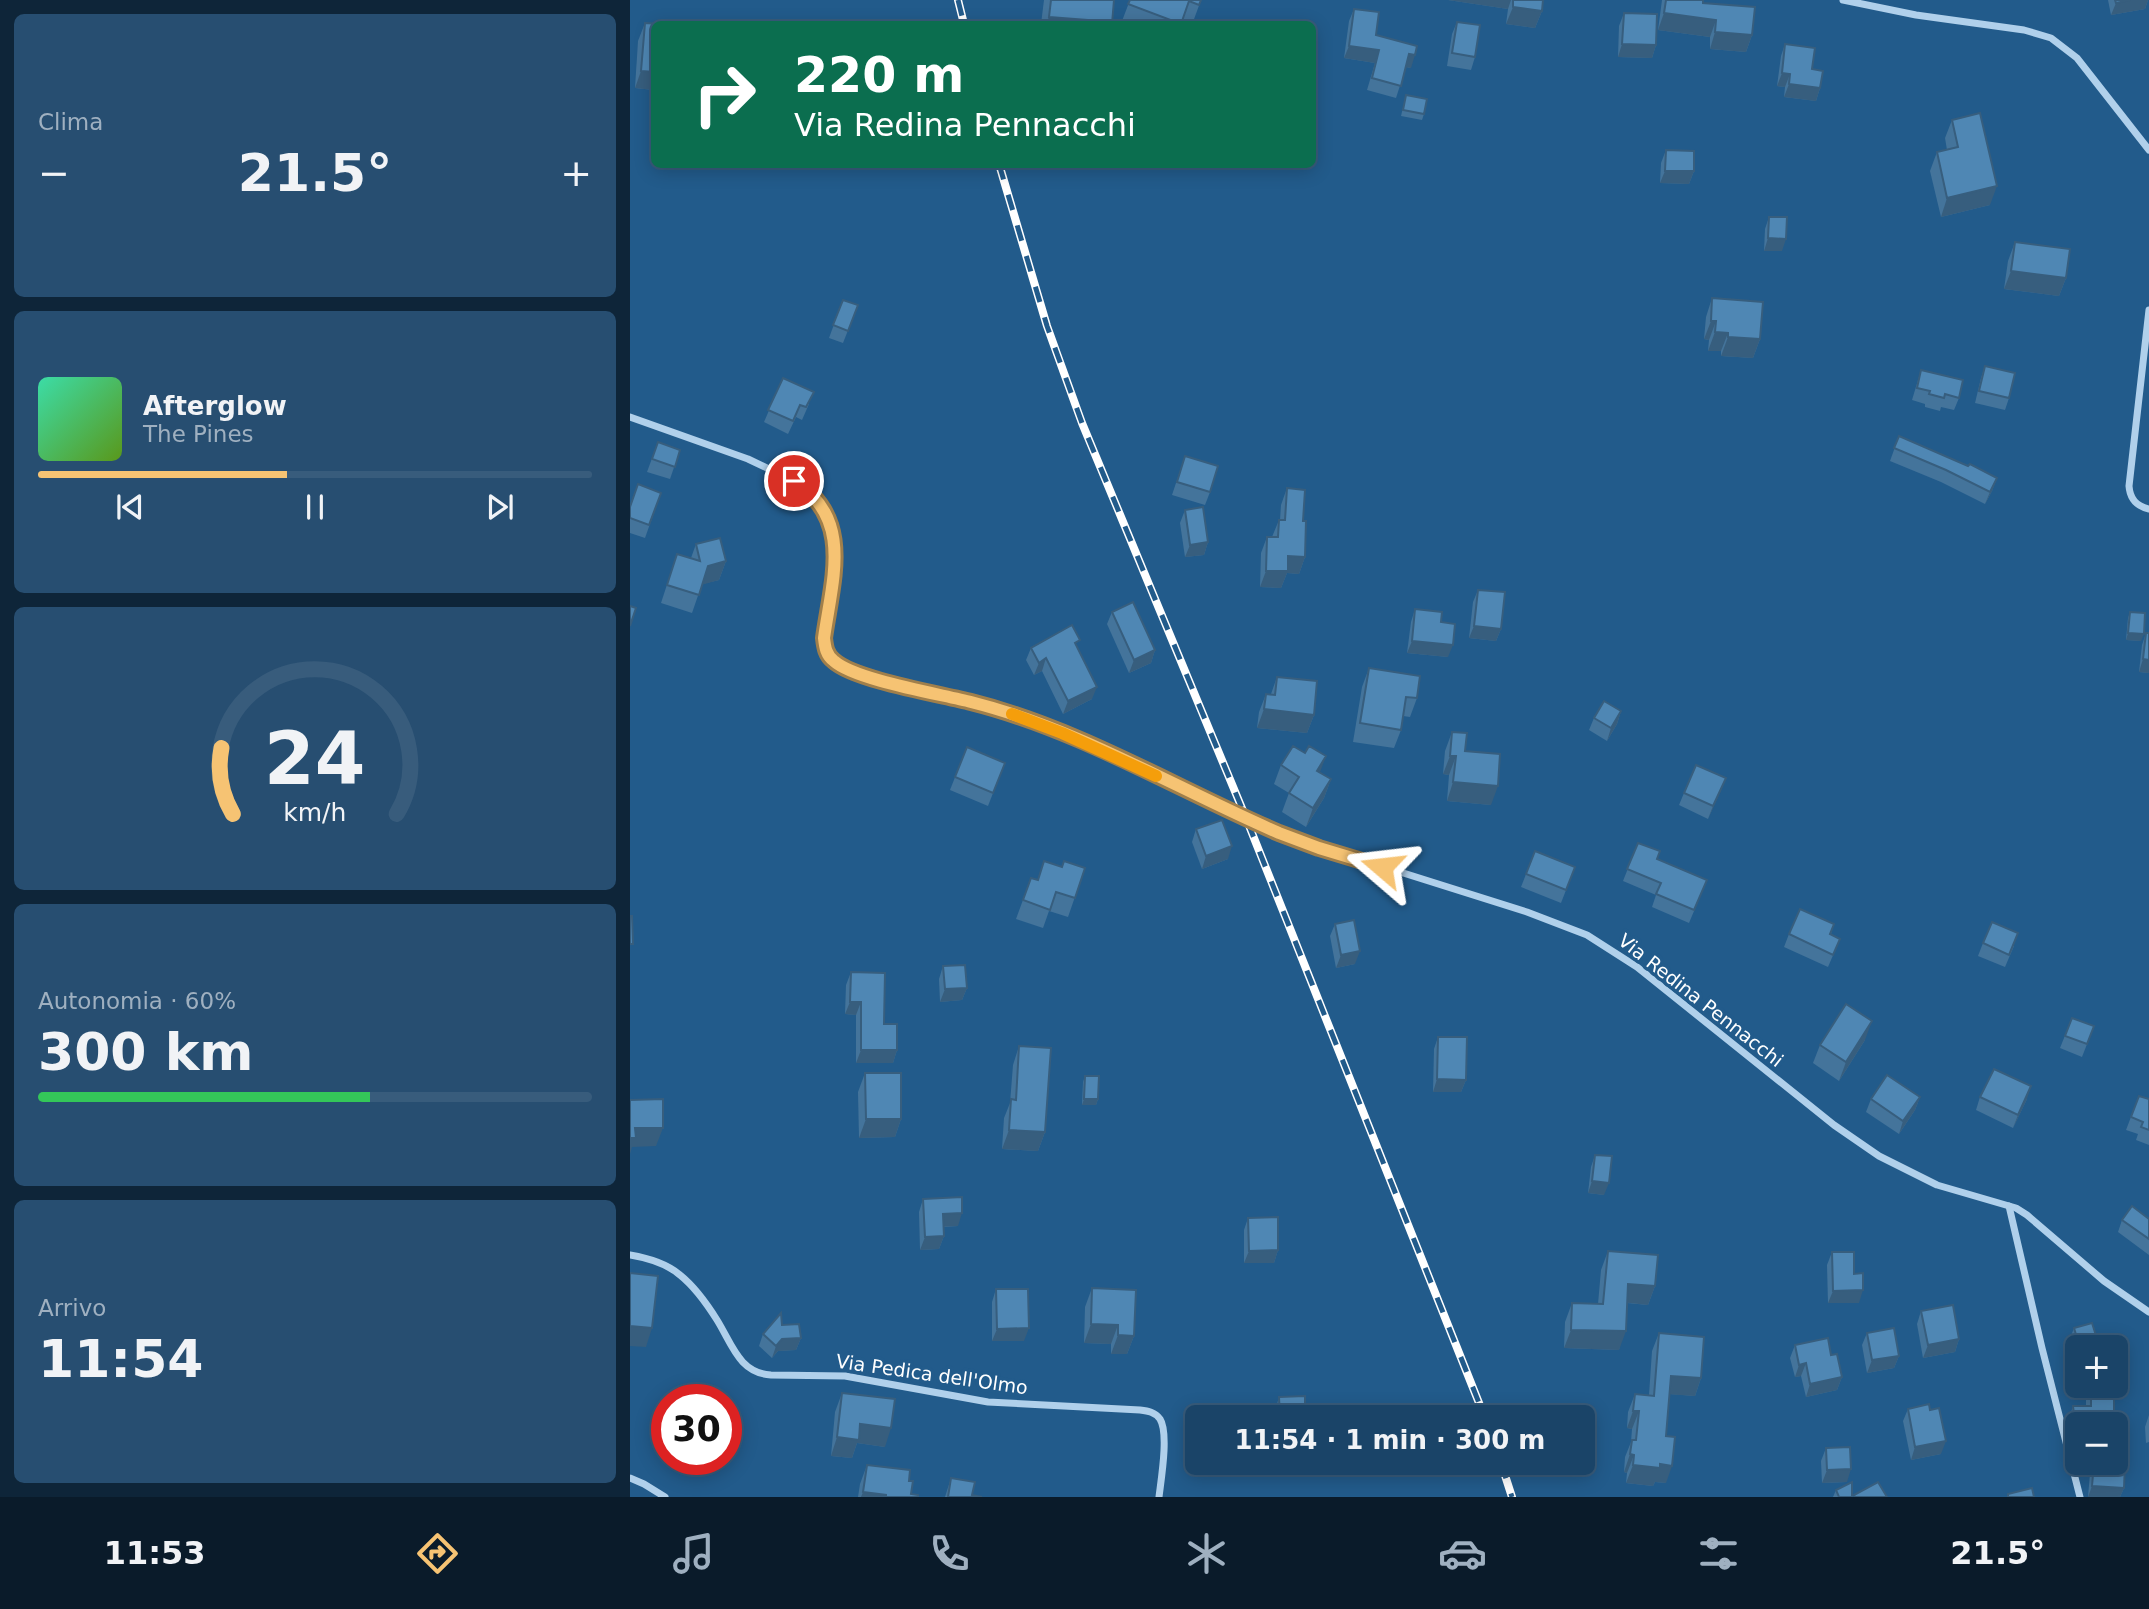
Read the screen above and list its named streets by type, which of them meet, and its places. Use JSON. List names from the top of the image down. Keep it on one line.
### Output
{"streets":{"street":["Via Redina Pennacchi","Via Pedica dell'Olmo"]},"page":{"tile":["Clima",["Autonomia · 60%","300 km"],["Arrivo","11:54"]],"turn":["220 m","Via Redina Pennacchi"],"heat":["−","21.5°","+"],"song":["Afterglow","The Pines"],"map_buttons":["+","−"],"limit":"30","trip":"11:54 · 1 min · 300 m","tabs":["11:53","21.5°"],"gauge":["24","km/h"]}}
